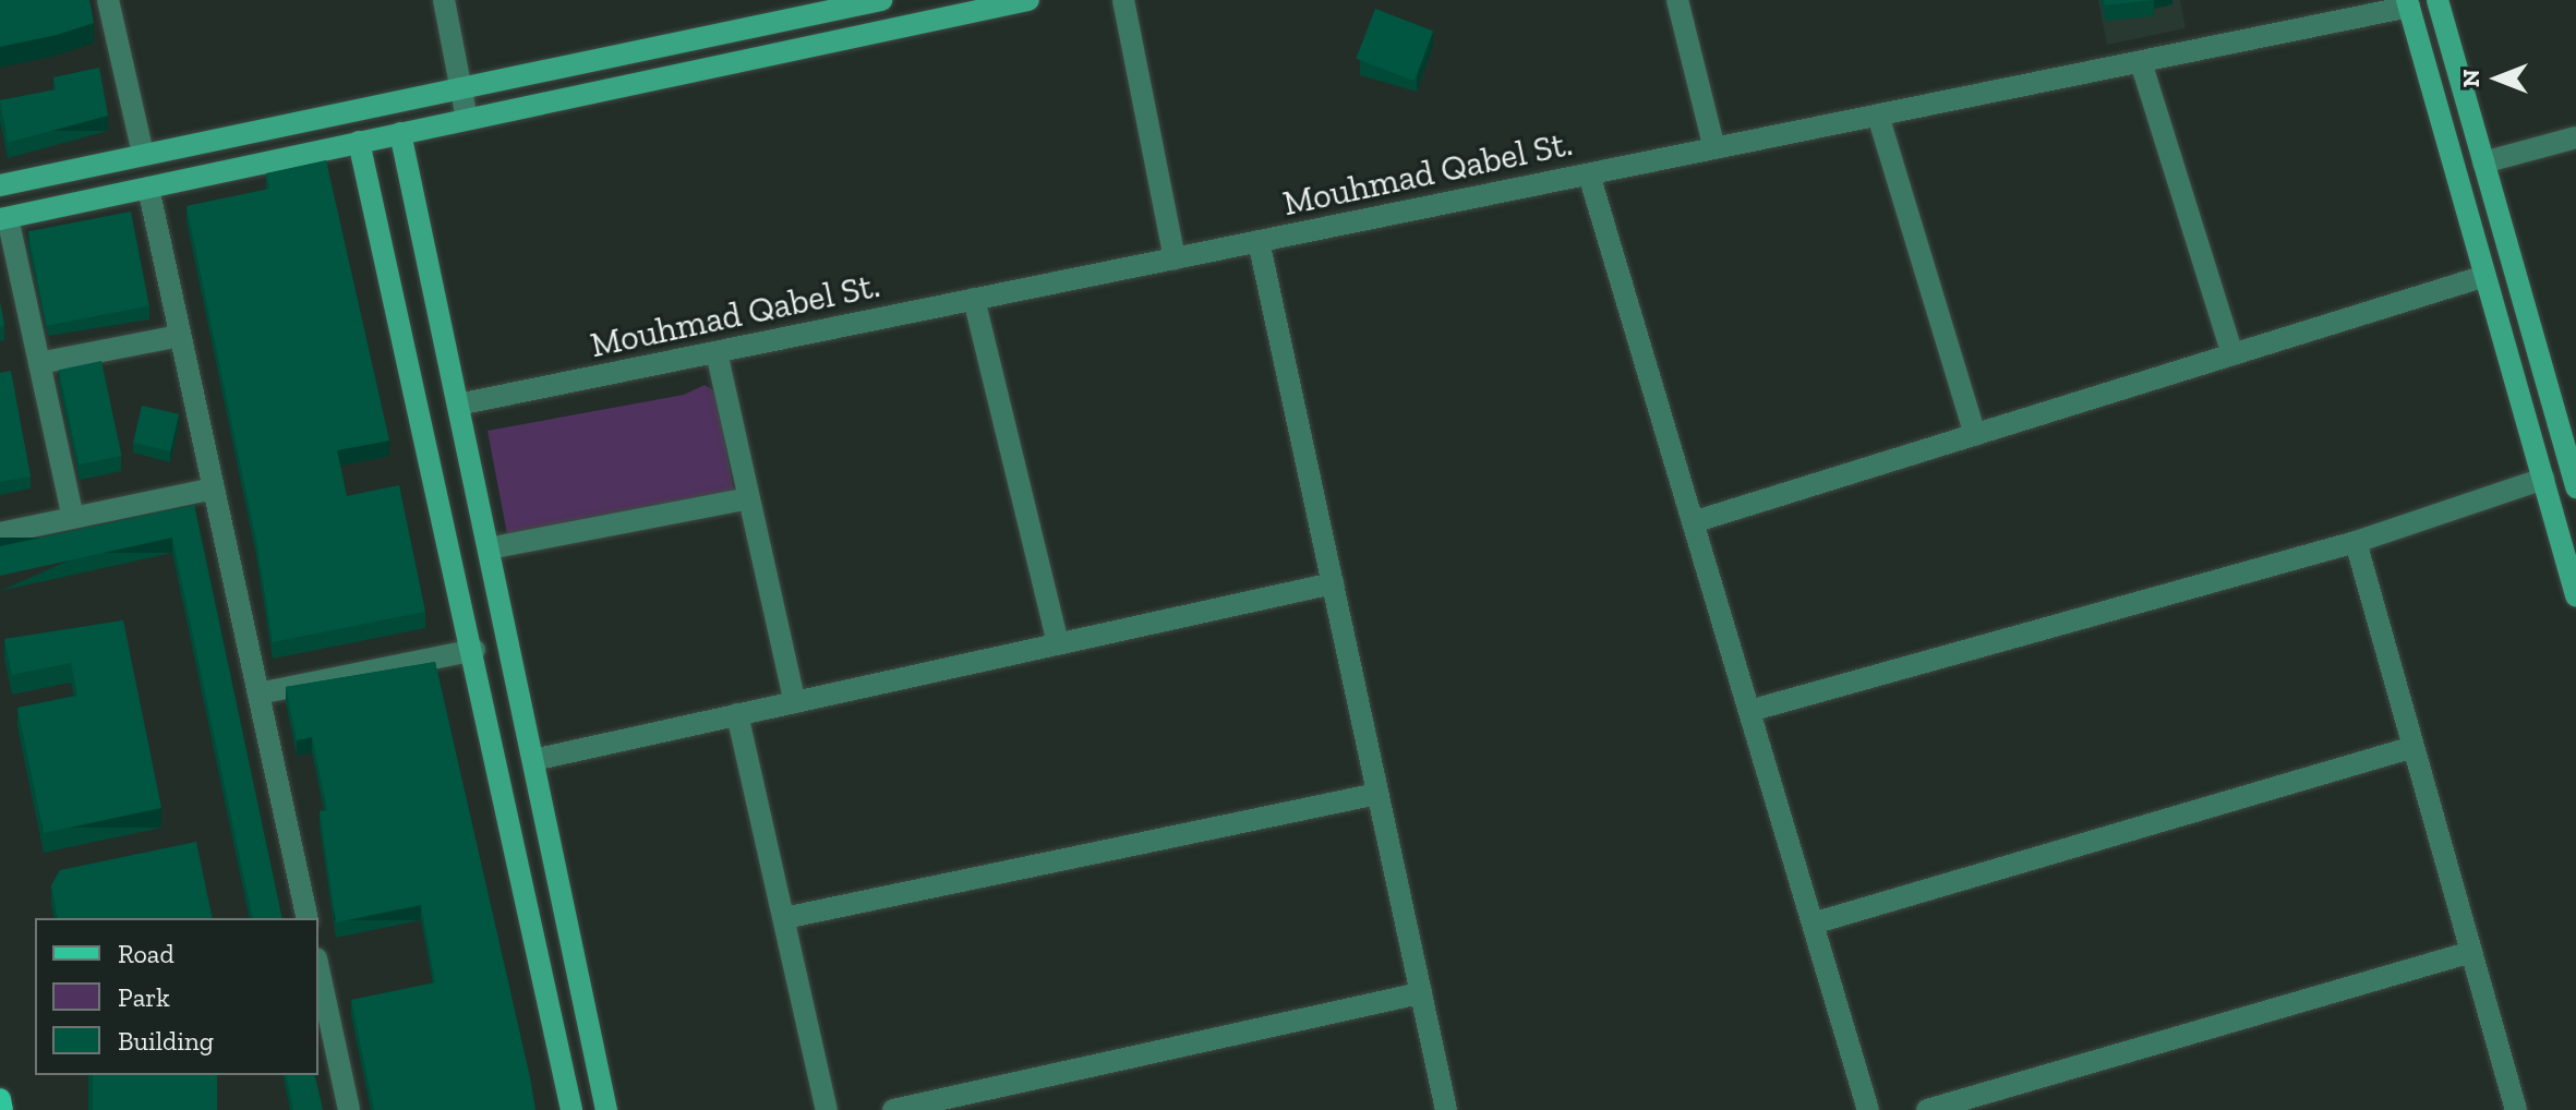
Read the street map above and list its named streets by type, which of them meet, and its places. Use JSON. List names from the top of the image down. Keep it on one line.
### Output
{"streets":{"street":["Mouhmad Qabel St."]},"legend":["Road","Park","Building"],"north":"left"}
